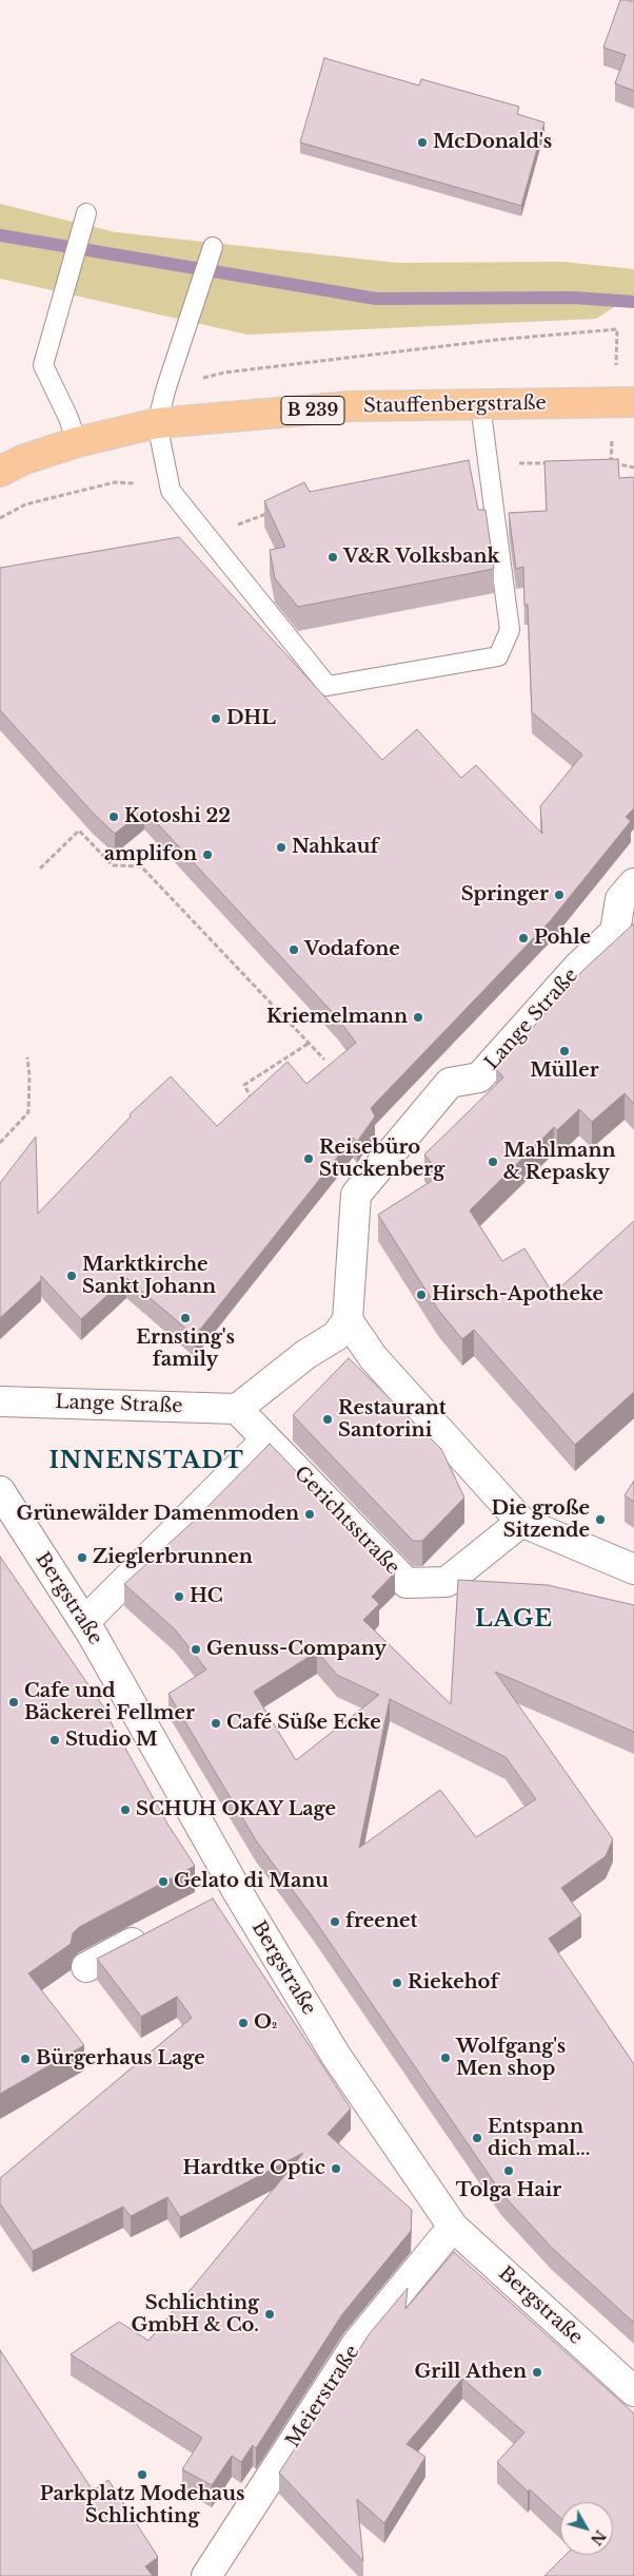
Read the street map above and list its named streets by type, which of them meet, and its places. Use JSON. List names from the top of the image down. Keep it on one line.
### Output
{"streets":{"main road":["Stauffenbergstraße","B 239"],"street":["Lange Straße","Gerichtsstraße","Bergstraße","Meierstraße"]},"crossings":[["Bergstraße","Meierstraße"]],"districts":["INNENSTADT","LAGE"],"places":["McDonald's","V&R Volksbank","DHL","Kotoshi 22","Nahkauf","amplifon","Springer","Pohle","Vodafone","Kriemelmann","Müller","Reisebüro Stuckenberg","Mahlmann & Repasky","Marktkirche Sankt Johann","Hirsch-Apotheke","Ernsting's family","Restaurant Santorini","Grünewälder Damenmoden","Die große Sitzende","Zieglerbrunnen","HC","Genuss-Company","Cafe und Bäckerei Fellmer","Café Süße Ecke","Studio M","SCHUH OKAY Lage","Gelato di Manu","freenet","Riekehof","O₂","Wolfgang's Men shop","Bürgerhaus Lage","Entspann dich mal...","Hardtke Optic","Tolga Hair","Schlichting GmbH & Co.","Grill Athen","Parkplatz Modehaus Schlichting"],"north":"bottom right"}
